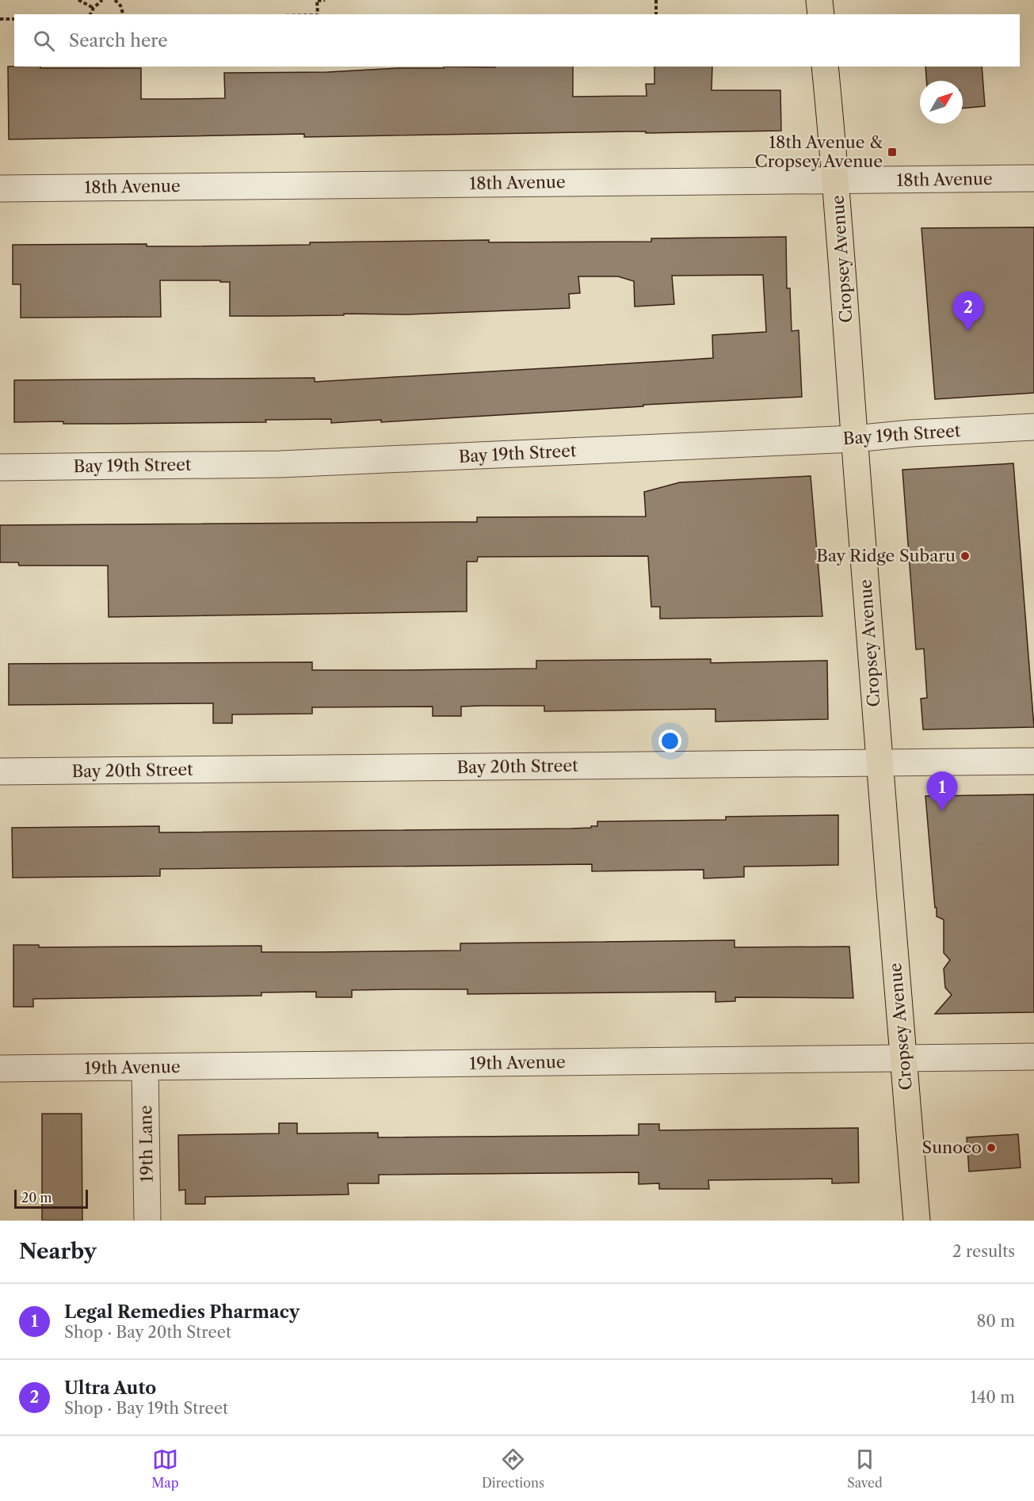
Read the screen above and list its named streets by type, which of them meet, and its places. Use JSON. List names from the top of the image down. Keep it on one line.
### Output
{"streets":{"main road":["Cropsey Avenue"],"street":["18th Avenue","Bay 19th Street","Bay 20th Street","19th Avenue","19th Lane"]},"crossings":[["18th Avenue","Cropsey Avenue"],["Cropsey Avenue","Bay 19th Street"],["Cropsey Avenue","Bay 20th Street"],["Cropsey Avenue","19th Avenue"],["19th Avenue","19th Lane"]],"places":{"transit":["18th Avenue & Cropsey Avenue"],"other":["Bay Ridge Subaru","Sunoco"]},"scale_bar":"20 m","north":"top right","page":{"search":"Search here","pins":["2","1"],"scale":"20 m","heading":["Nearby","2 results"],"list":[{"mark":"1","name":"Legal Remedies Pharmacy","note":"Shop · Bay 20th Street","value":"80 m"},{"mark":"2","name":"Ultra Auto","note":"Shop · Bay 19th Street","value":"140 m"}],"nav":["Map","Directions","Saved"]}}
